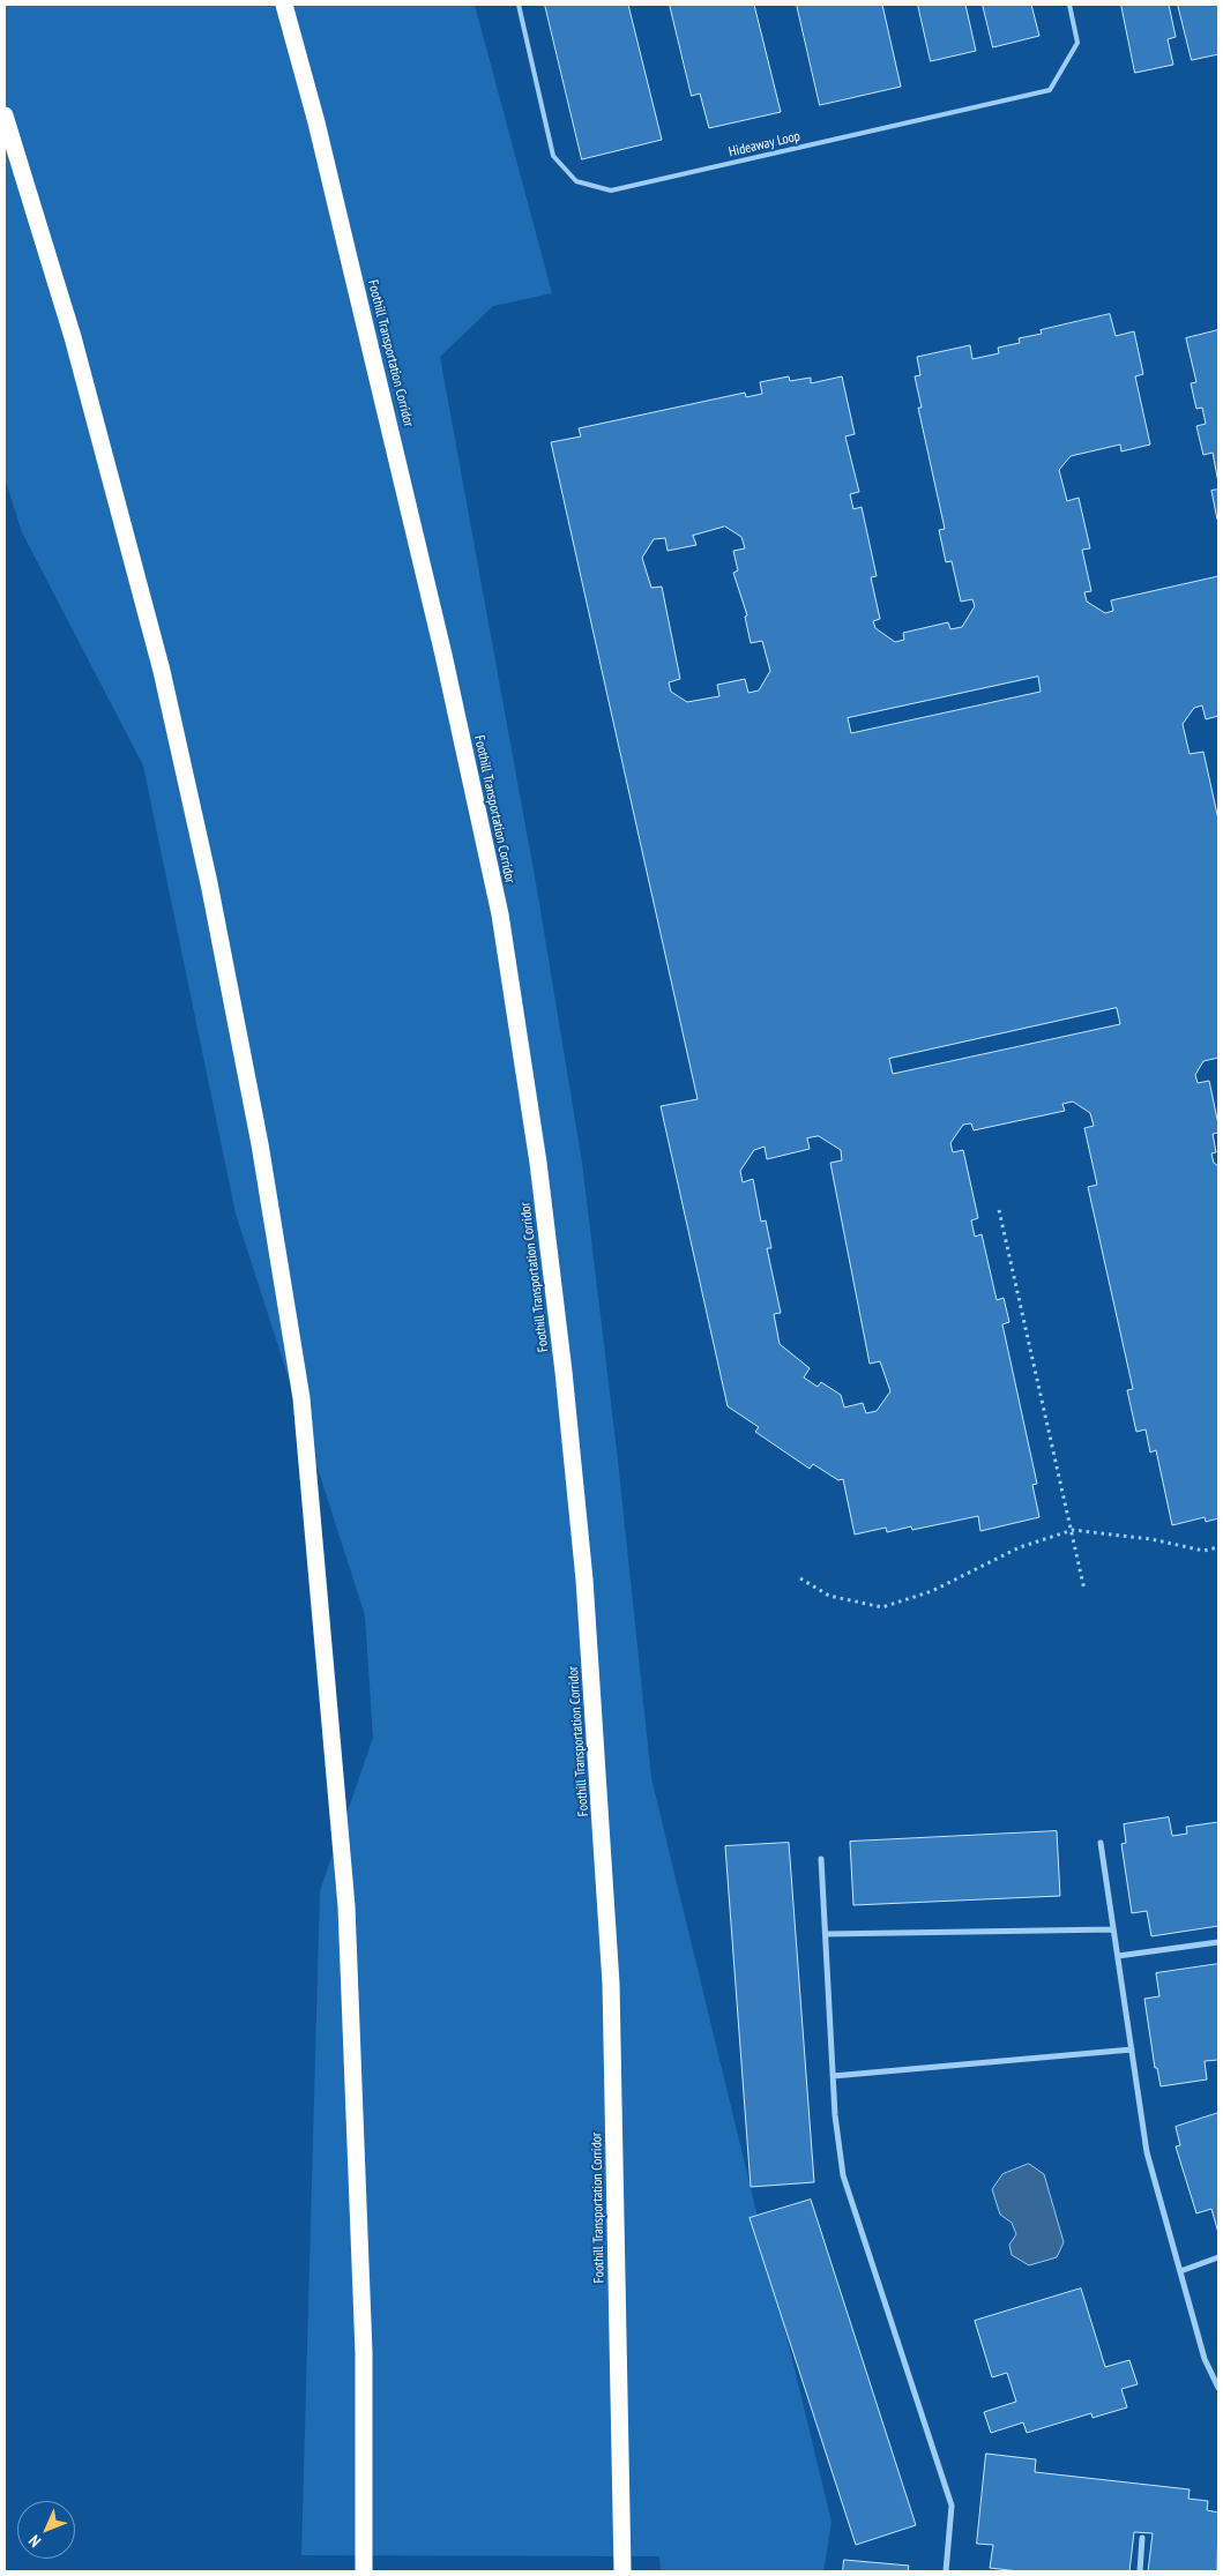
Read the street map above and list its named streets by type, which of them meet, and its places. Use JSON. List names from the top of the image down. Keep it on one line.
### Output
{"streets":{"highway":["Foothill Transportation Corridor"],"lane":["Hideaway Loop"]},"north":"bottom left"}
